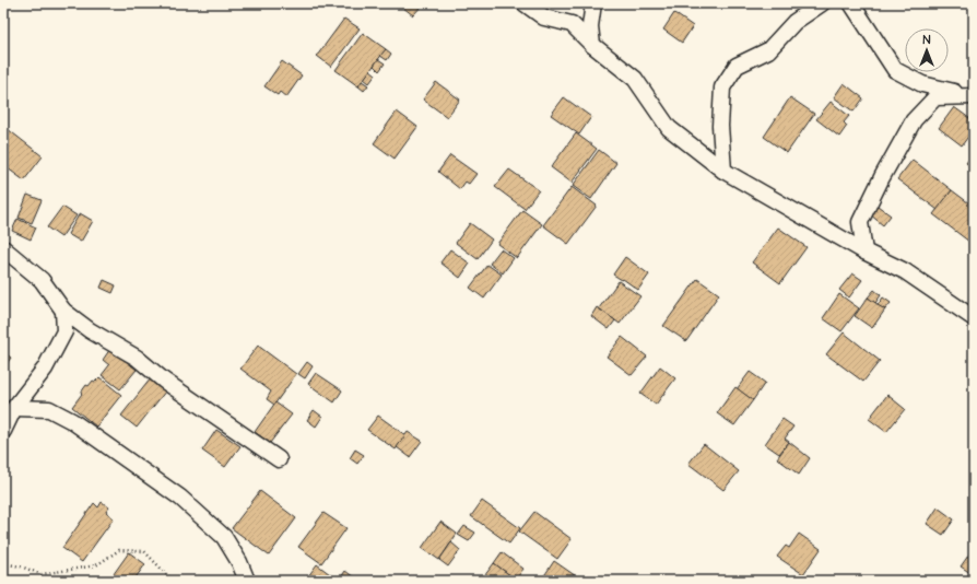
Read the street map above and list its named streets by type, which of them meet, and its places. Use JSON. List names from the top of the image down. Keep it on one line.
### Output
{"north":"top"}
